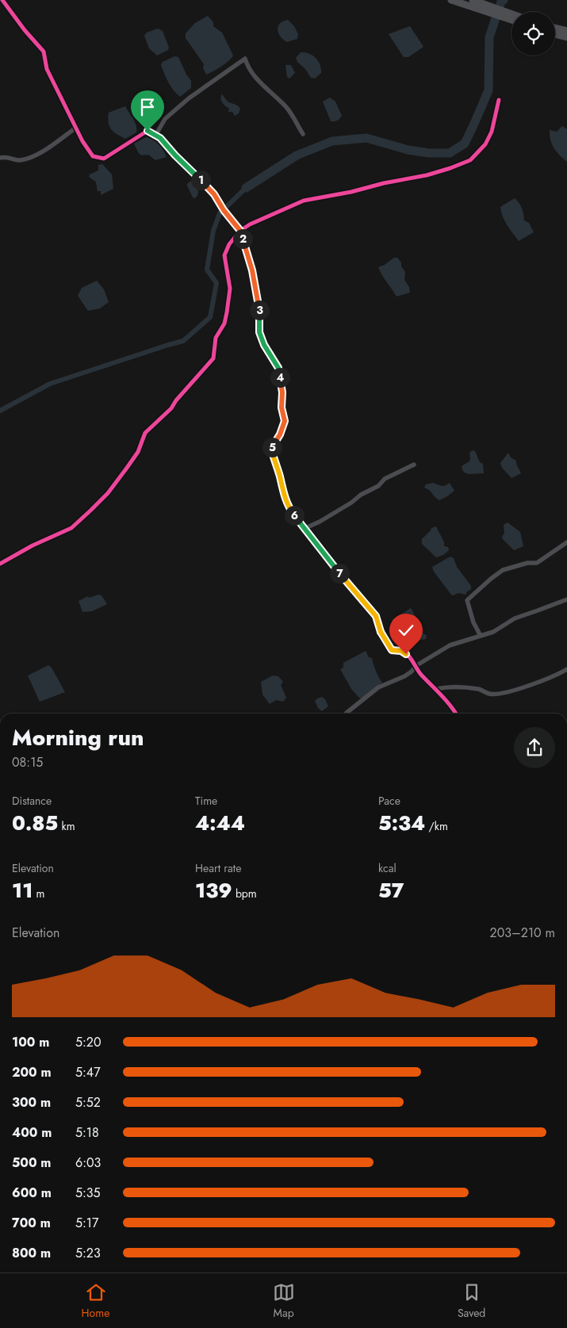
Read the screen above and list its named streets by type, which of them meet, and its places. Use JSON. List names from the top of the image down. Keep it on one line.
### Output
{"page":{"pins":["1","2","3","4","5","6","7"],"heading":["Morning run","08:15"],"stats":[["Distance","0.85 km"],["Time","4:44"],["Pace","5:34 /km"],["Elevation","11 m"],["Heart rate","139 bpm"],["kcal","57"]],"chart":["Elevation","203–210 m"],"list":[{"name":"100 m","note":"5:20"},{"name":"200 m","note":"5:47"},{"name":"300 m","note":"5:52"},{"name":"400 m","note":"5:18"},{"name":"500 m","note":"6:03"},{"name":"600 m","note":"5:35"},{"name":"700 m","note":"5:17"},{"name":"800 m","note":"5:23"}],"tabs":["Home","Map","Saved"]}}
